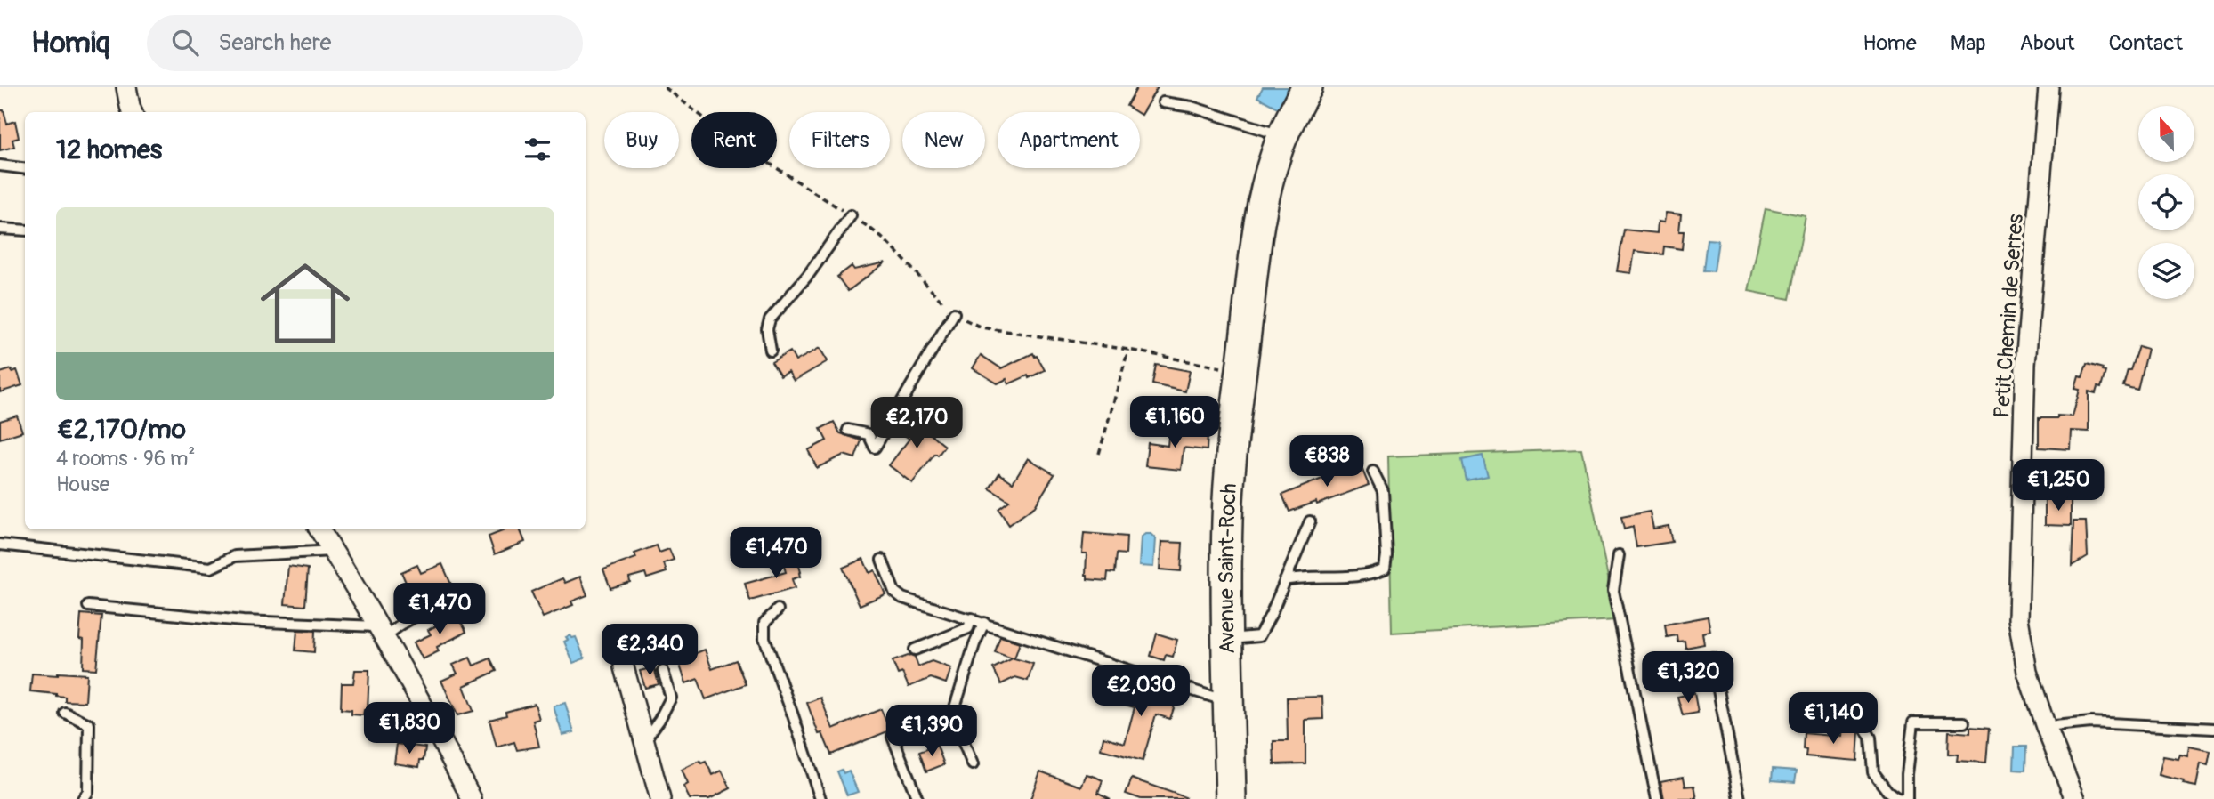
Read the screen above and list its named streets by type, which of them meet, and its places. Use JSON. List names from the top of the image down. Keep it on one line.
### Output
{"streets":{"main road":["Avenue Saint-Roch"],"street":["Petit Chemin de Serres"]},"north":"top","page":{"header":"Homiq","search":"Search here","nav":["Home","Map","About","Contact"],"chip":["Buy","Rent","Filters","New","Apartment"],"heading":"12 homes","list":[{"name":"€2,170/mo","note":"4 rooms · 96 m² · House"}],"price":["€1,160","€2,170","€838","€1,250","€1,470","€1,470","€2,340","€1,320","€2,030","€1,140","€1,830","€1,390"]}}
